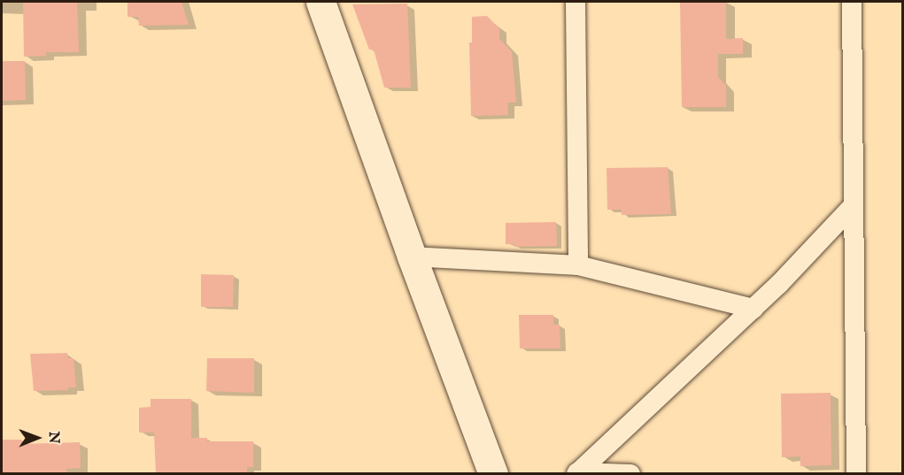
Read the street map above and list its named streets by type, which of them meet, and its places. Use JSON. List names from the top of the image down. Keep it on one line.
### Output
{"north":"right"}
